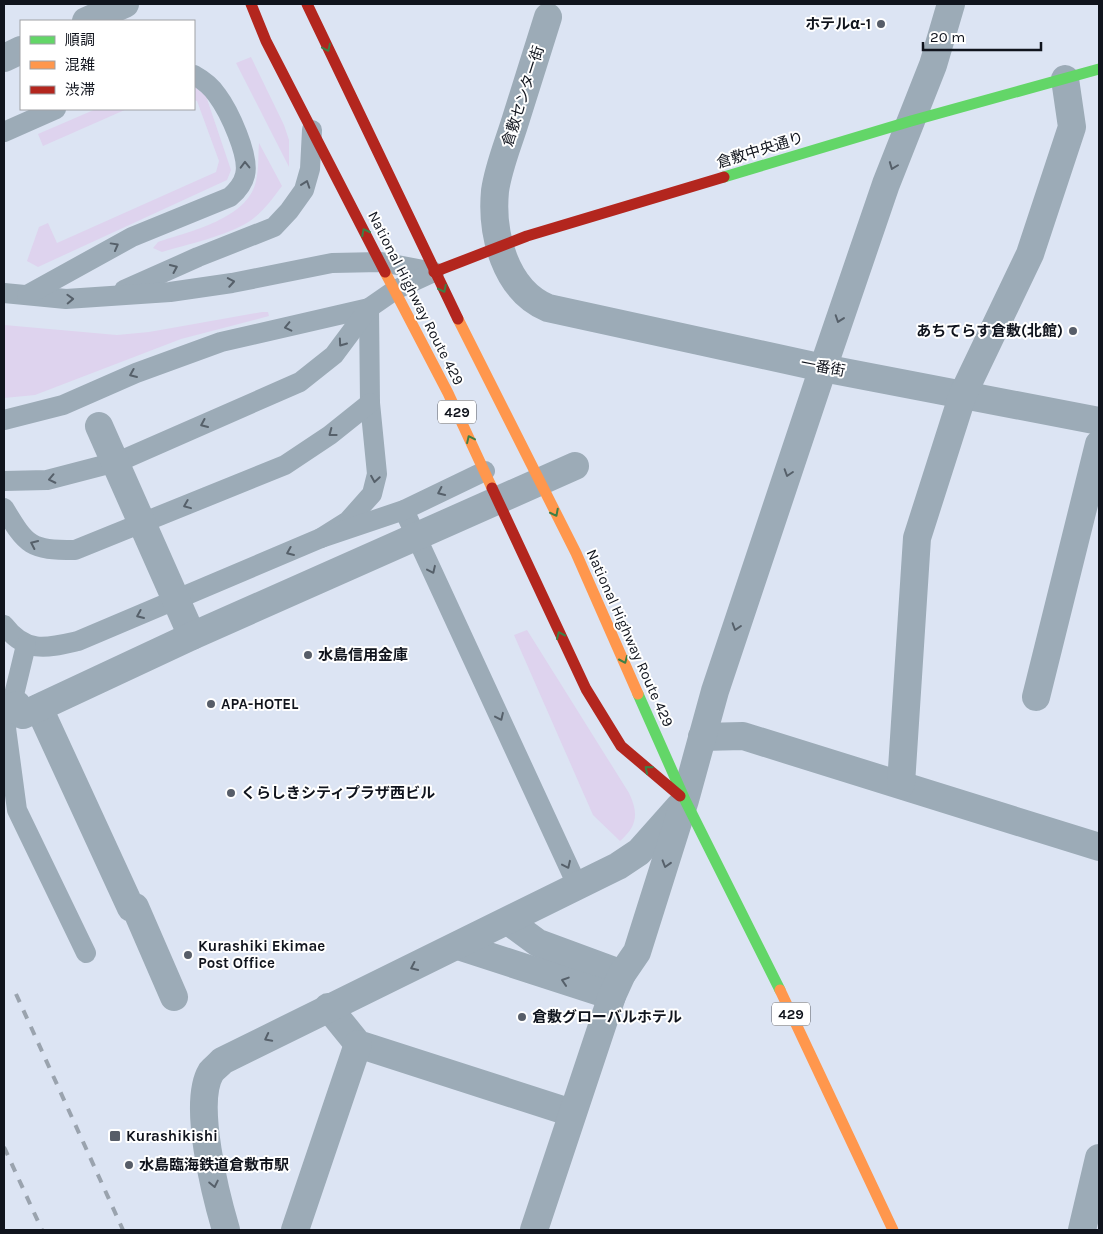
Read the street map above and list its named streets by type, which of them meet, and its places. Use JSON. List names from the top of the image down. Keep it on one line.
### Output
{"streets":{"main road":["倉敷中央通り","National Highway Route 429","429"],"street":["倉敷センター街","一番街"]},"crossings":[["倉敷センター街","倉敷中央通り"],["倉敷センター街","一番街"],["倉敷中央通り","National Highway Route 429"],["倉敷中央通り","一番街"]],"places":{"other":["ホテルα-1","あちてらす倉敷(北館)","水島信用金庫","APA-HOTEL","くらしきシティプラザ西ビル","Kurashiki Ekimae Post Office","倉敷グローバルホテル","水島臨海鉄道倉敷市駅"],"transit":["Kurashikishi"]},"legend":["順調","混雑","渋滞"],"scale_bar":"20 m"}
